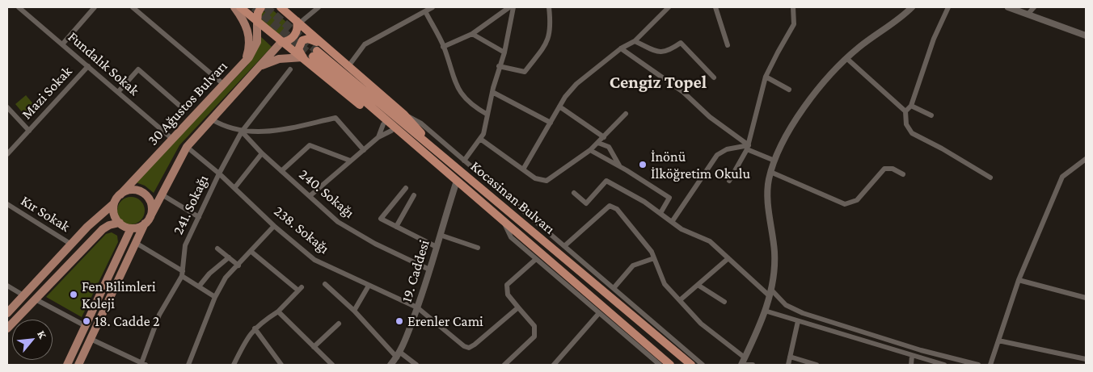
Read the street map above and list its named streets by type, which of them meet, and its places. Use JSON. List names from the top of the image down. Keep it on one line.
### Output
{"streets":{"highway":["Kocasinan Bulvarı"],"main road":["30 Ağustos Bulvarı"],"street":["Fundalık Sokak","Mazi Sokak","240. Sokağı","241. Sokağı","Kır Sokak","238. Sokağı","19. Caddesi"]},"crossings":[["Fundalık Sokak","Mazi Sokak"],["Fundalık Sokak","30 Ağustos Bulvarı"],["30 Ağustos Bulvarı","238. Sokağı"],["240. Sokağı","241. Sokağı"],["240. Sokağı","19. Caddesi"],["Kocasinan Bulvarı","19. Caddesi"],["241. Sokağı","238. Sokağı"],["238. Sokağı","19. Caddesi"]],"districts":["Cengiz Topel"],"places":["İnönü İlköğretim Okulu","Fen Bilimleri Koleji","18. Cadde 2","Erenler Cami"],"north":"top right"}
